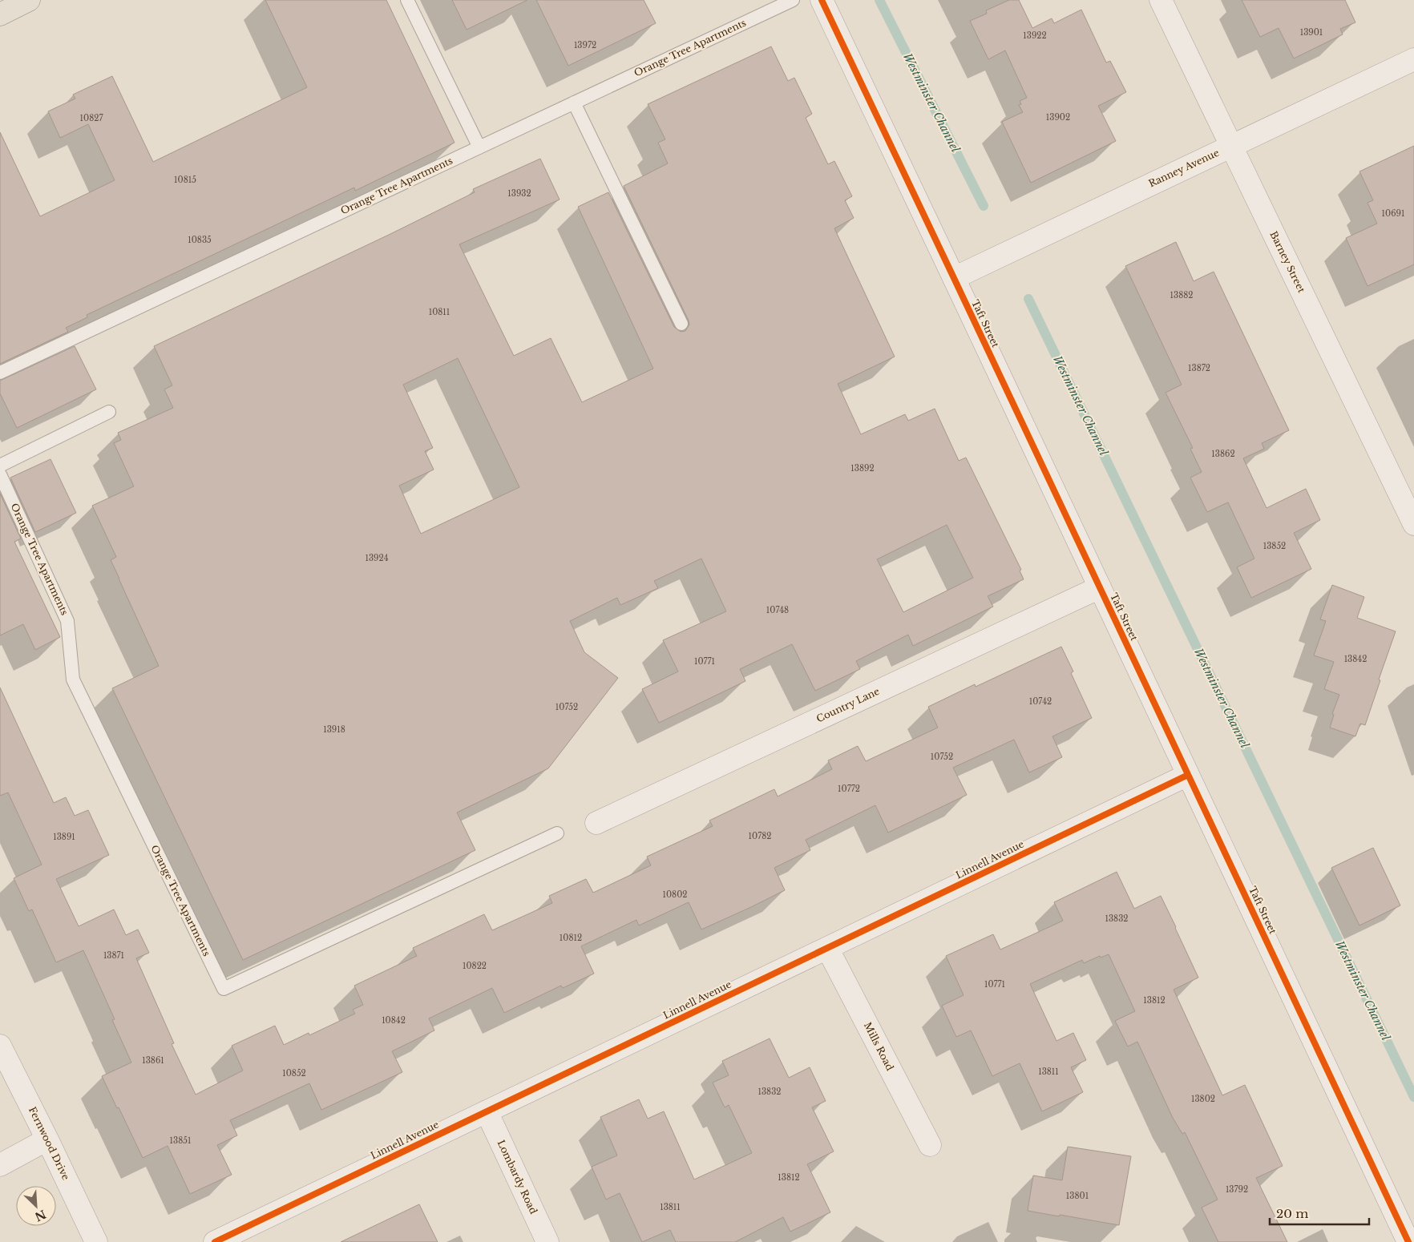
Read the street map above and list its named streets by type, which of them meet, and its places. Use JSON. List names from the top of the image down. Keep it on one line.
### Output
{"streets":{"street":["Ranney Avenue","Barney Street","Taft Street","Country Lane","Linnell Avenue","Mills Road","Fernwood Drive","Lombardy Road"],"lane":["Orange Tree Apartments"]},"crossings":[["Ranney Avenue","Barney Street"],["Ranney Avenue","Taft Street"],["Taft Street","Country Lane"],["Taft Street","Linnell Avenue"],["Linnell Avenue","Mills Road"],["Linnell Avenue","Lombardy Road"]],"water":["Westminster Channel"],"house_numbers":["13901","13922","13972","13902","10827","10815","13932","10691","10835","13882","10811","13872","13862","13892","13852","13924","10748","13842","10771","10742","10752","13918","10752","10772","10782","13891","10802","13832","10812","13871","10822","10771","13812","10842","13861","13811","10852","13832","13802","13851","13812","13792","13801","13811"],"scale_bar":"20 m","north":"bottom right"}
